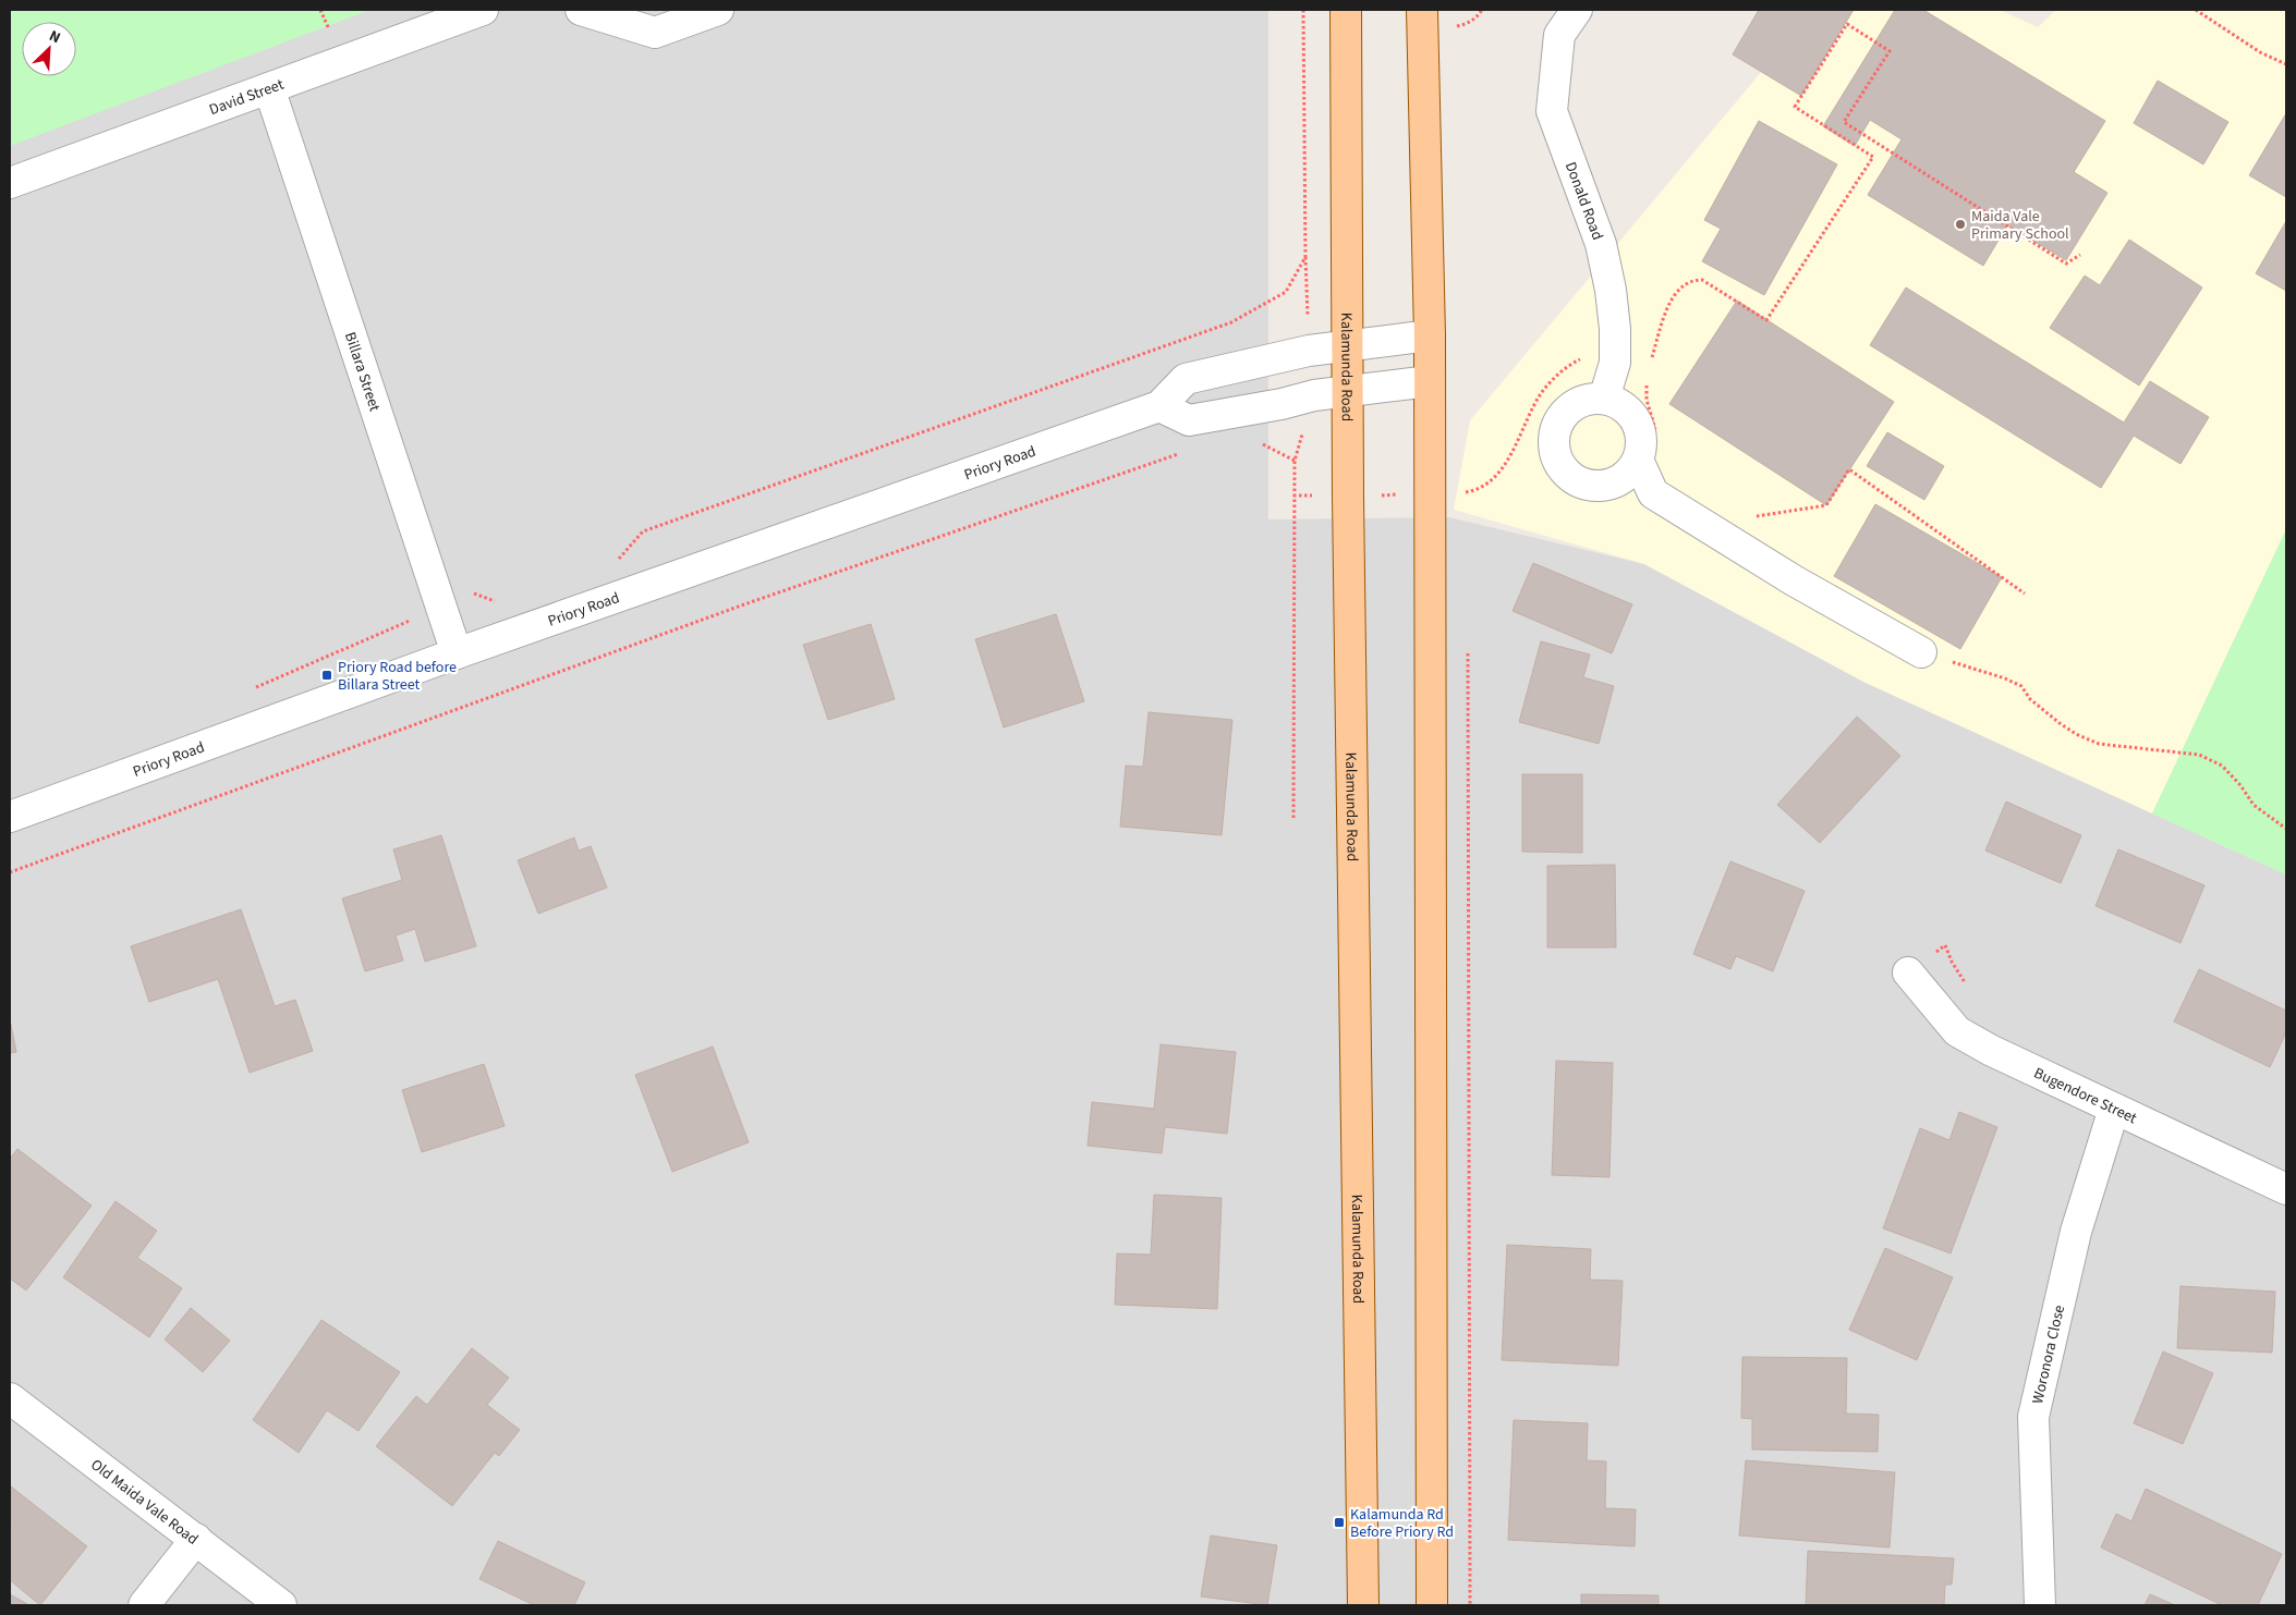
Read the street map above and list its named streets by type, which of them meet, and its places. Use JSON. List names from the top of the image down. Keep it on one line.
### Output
{"streets":{"main road":["Kalamunda Road"],"street":["David Street","Donald Road","Billara Street","Priory Road","Bugendore Street","Woronora Close","Old Maida Vale Road"]},"crossings":[["David Street","Billara Street"],["Kalamunda Road","Priory Road"],["Billara Street","Priory Road"],["Bugendore Street","Woronora Close"]],"places":{"other":["Maida Vale Primary School"],"transit":["Priory Road before Billara Street","Kalamunda Rd Before Priory Rd"]},"north":"top right"}
